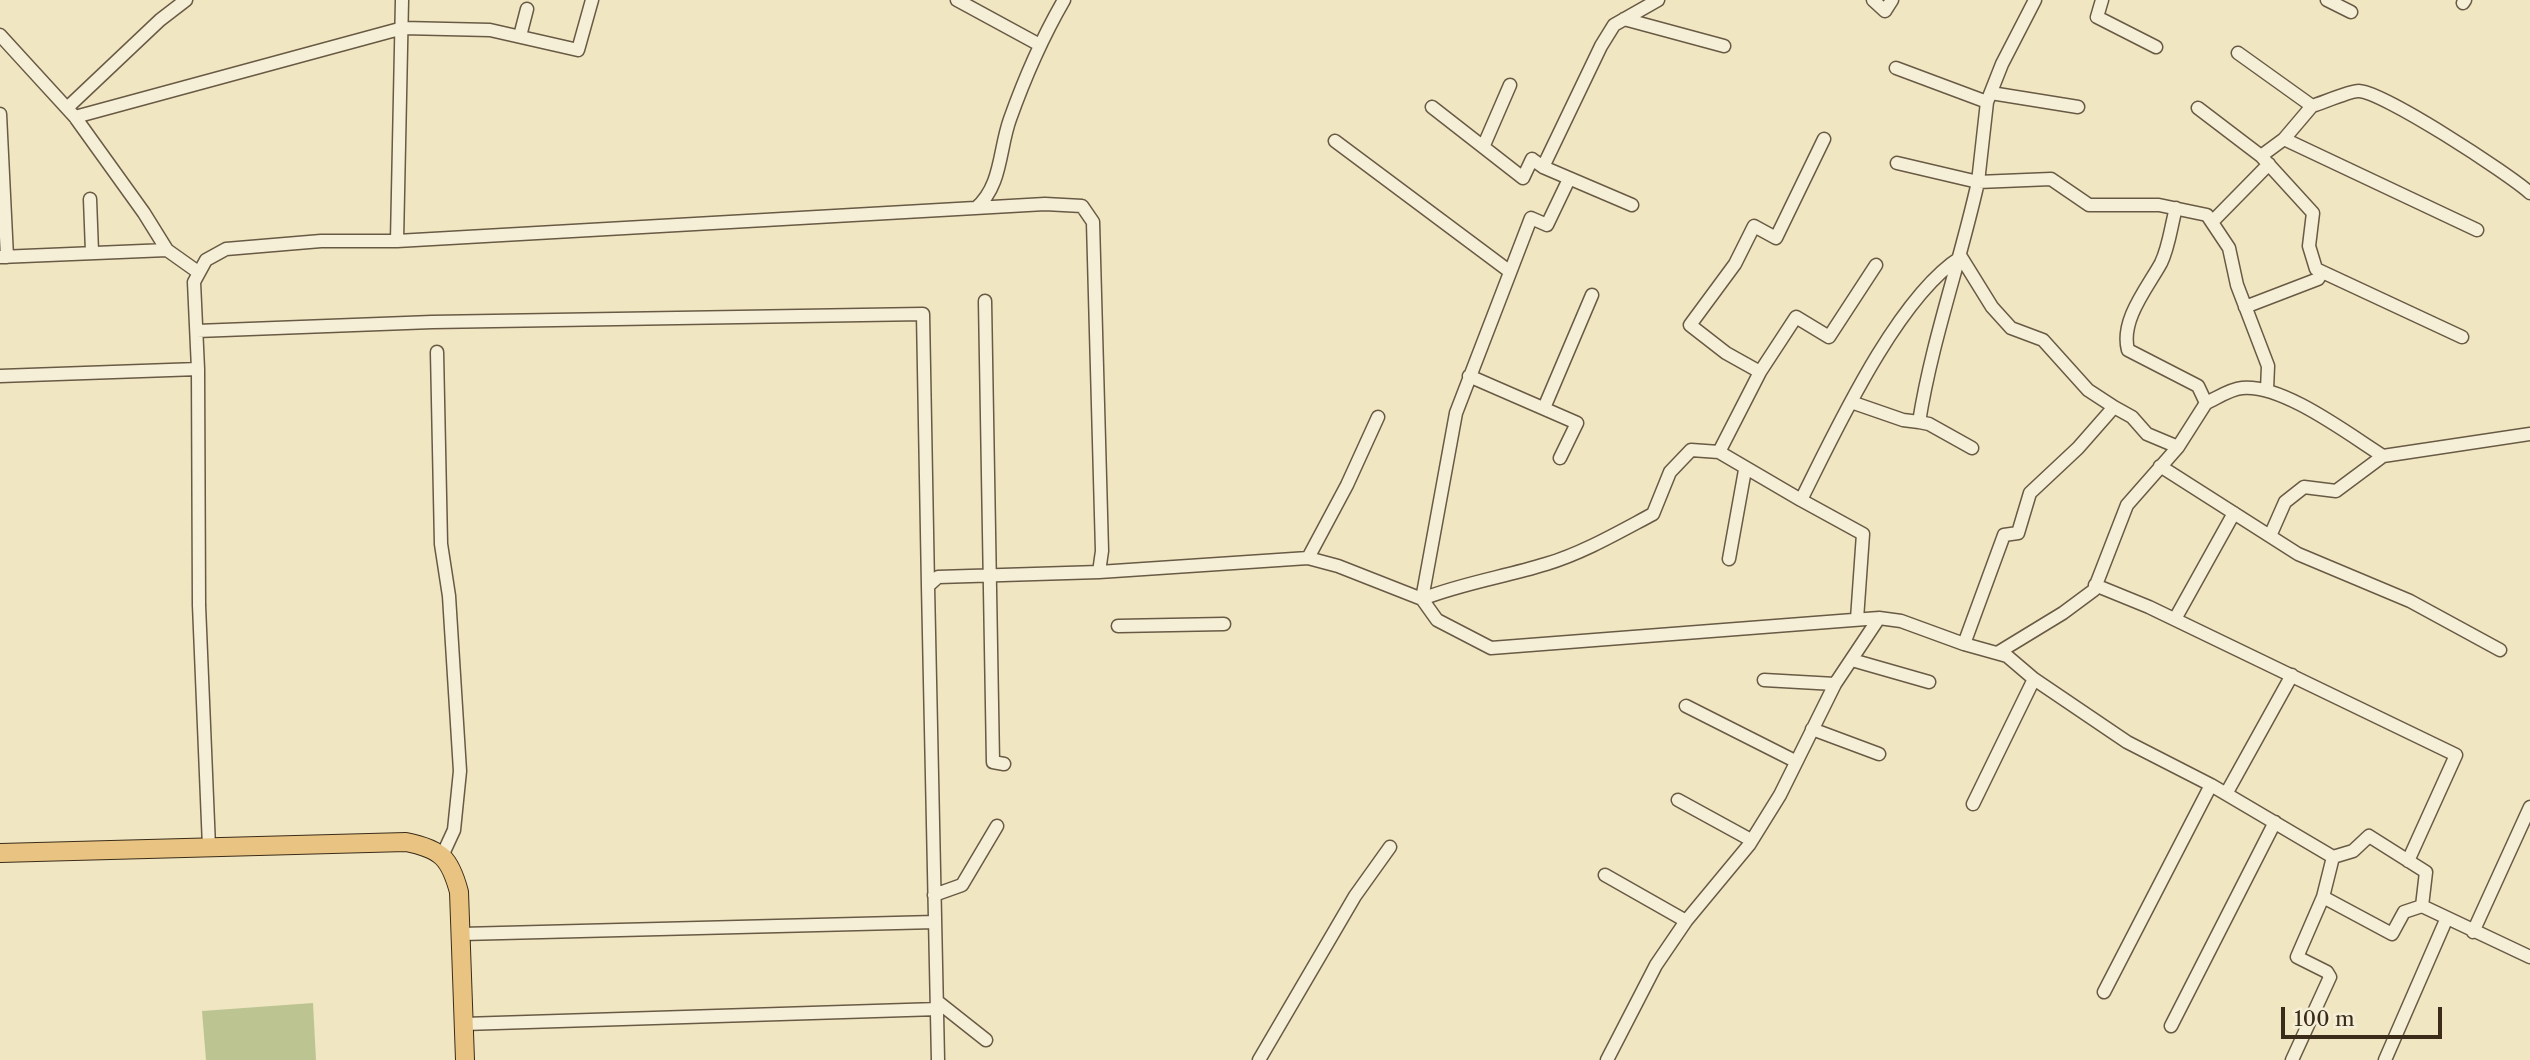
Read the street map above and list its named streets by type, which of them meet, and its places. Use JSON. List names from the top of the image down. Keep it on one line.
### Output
{"scale_bar":"100 m"}
